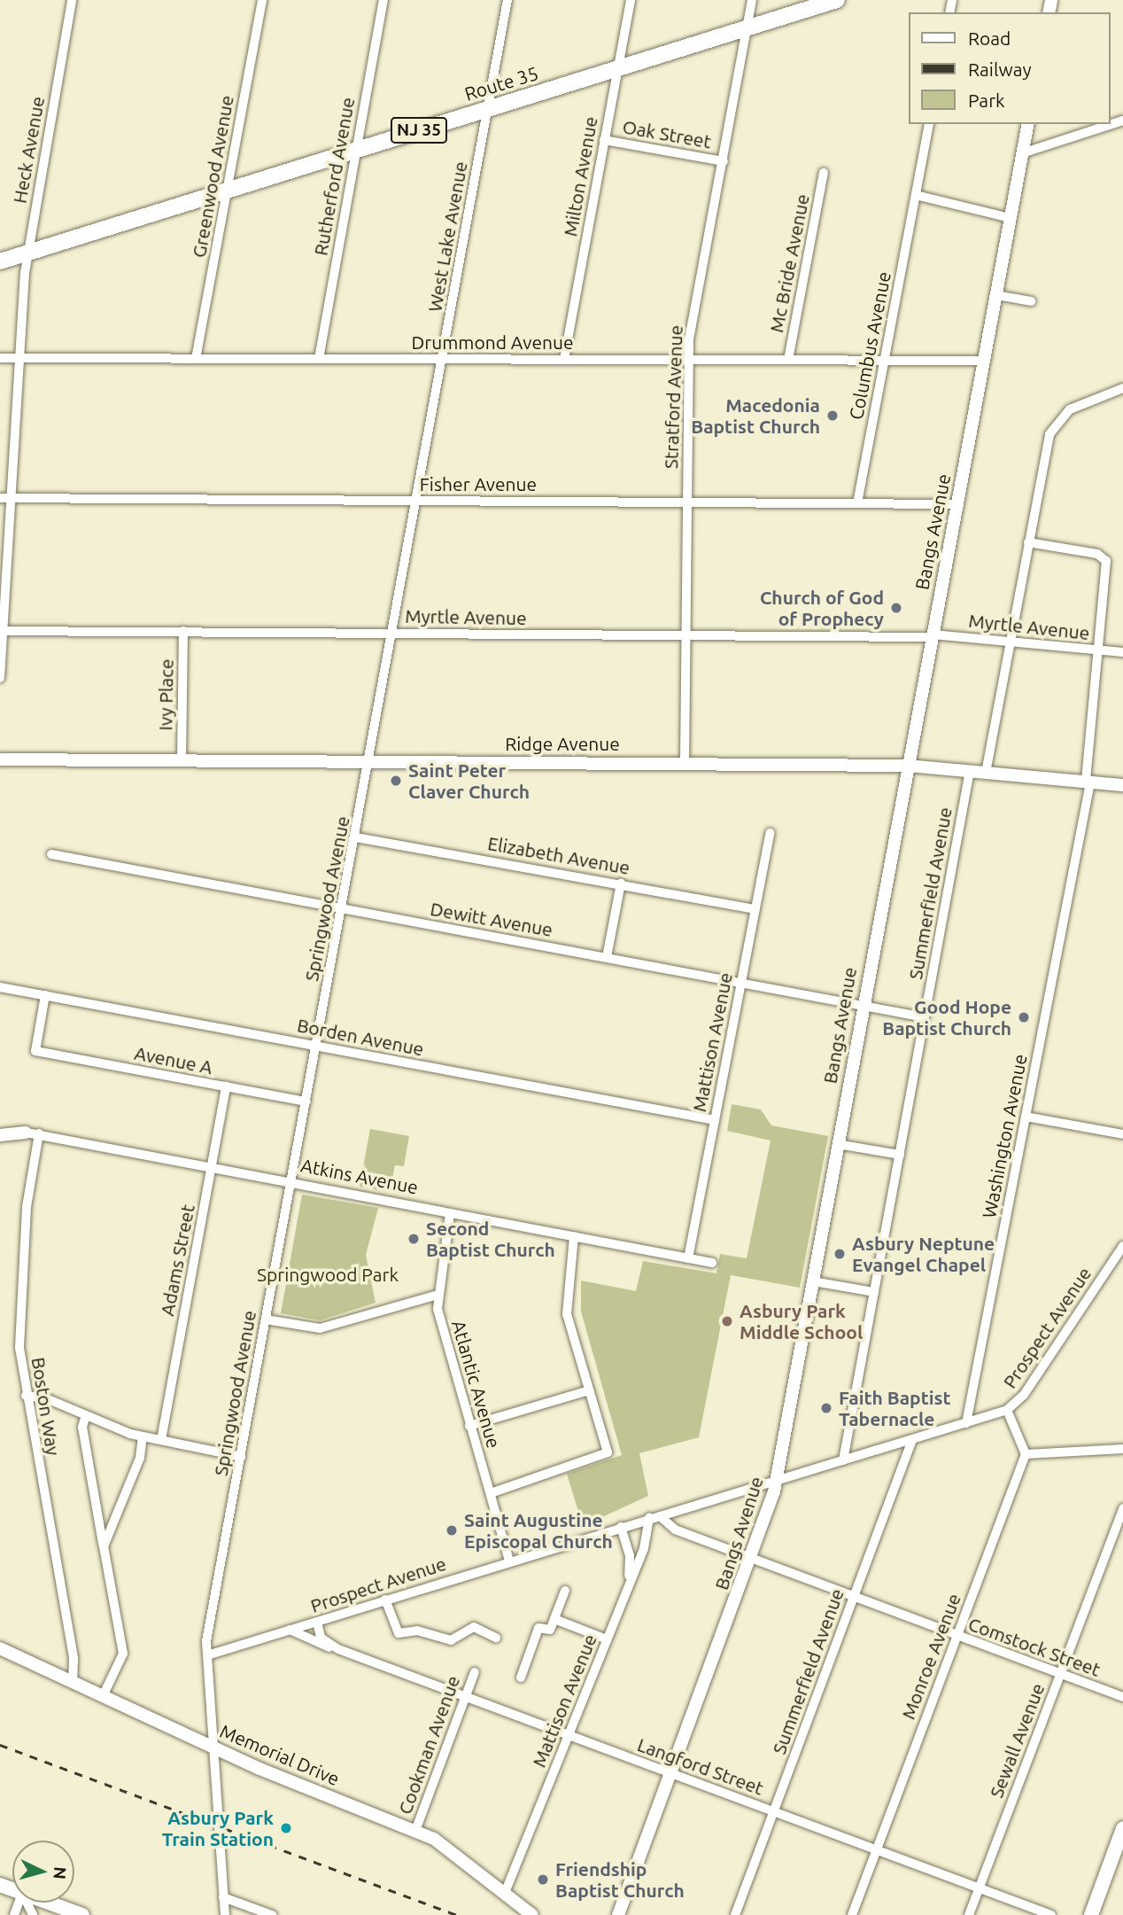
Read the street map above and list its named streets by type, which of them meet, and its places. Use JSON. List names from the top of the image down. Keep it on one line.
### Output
{"streets":{"main road":["Route 35","NJ 35"],"street":["Oak Street","Heck Avenue","Greenwood Avenue","Rutherford Avenue","Milton Avenue","West Lake Avenue","Mc Bride Avenue","Drummond Avenue","Columbus Avenue","Stratford Avenue","Fisher Avenue","Bangs Avenue","Myrtle Avenue","Ivy Place","Ridge Avenue","Elizabeth Avenue","Summerfield Avenue","Springwood Avenue","Dewitt Avenue","Borden Avenue","Mattison Avenue","Avenue A","Washington Avenue","Atkins Avenue","Adams Street","Prospect Avenue","Atlantic Avenue","Boston Way","Comstock Street","Monroe Avenue","Sewall Avenue","Cookman Avenue","Memorial Drive","Langford Street"]},"crossings":[["Route 35","Heck Avenue"],["Route 35","Greenwood Avenue"],["Route 35","Rutherford Avenue"],["Route 35","Milton Avenue"],["Route 35","West Lake Avenue"],["Route 35","Stratford Avenue"],["Oak Street","Milton Avenue"],["Oak Street","Stratford Avenue"],["Heck Avenue","Drummond Avenue"],["Heck Avenue","Fisher Avenue"],["Heck Avenue","Myrtle Avenue"],["Greenwood Avenue","Drummond Avenue"],["Rutherford Avenue","Drummond Avenue"],["Milton Avenue","Drummond Avenue"],["West Lake Avenue","Drummond Avenue"],["West Lake Avenue","Fisher Avenue"],["West Lake Avenue","Myrtle Avenue"],["West Lake Avenue","Springwood Avenue"],["Mc Bride Avenue","Drummond Avenue"],["Drummond Avenue","Columbus Avenue"],["Drummond Avenue","Stratford Avenue"],["Drummond Avenue","Bangs Avenue"],["Columbus Avenue","Fisher Avenue"],["Stratford Avenue","Fisher Avenue"],["Stratford Avenue","Myrtle Avenue"],["Stratford Avenue","Ridge Avenue"],["Fisher Avenue","Bangs Avenue"],["Bangs Avenue","Myrtle Avenue"],["Bangs Avenue","Ridge Avenue"],["Bangs Avenue","Dewitt Avenue"],["Bangs Avenue","Prospect Avenue"],["Bangs Avenue","Comstock Street"],["Bangs Avenue","Langford Street"],["Myrtle Avenue","Ivy Place"],["Myrtle Avenue","Washington Avenue"],["Ivy Place","Ridge Avenue"],["Ridge Avenue","Summerfield Avenue"],["Ridge Avenue","Springwood Avenue"],["Ridge Avenue","Washington Avenue"],["Elizabeth Avenue","Springwood Avenue"],["Elizabeth Avenue","Mattison Avenue"],["Summerfield Avenue","Dewitt Avenue"],["Summerfield Avenue","Prospect Avenue"],["Summerfield Avenue","Comstock Street"],["Summerfield Avenue","Langford Street"],["Springwood Avenue","Dewitt Avenue"],["Springwood Avenue","Borden Avenue"],["Springwood Avenue","Avenue A"],["Springwood Avenue","Atkins Avenue"],["Springwood Avenue","Prospect Avenue"],["Springwood Avenue","Memorial Drive"],["Dewitt Avenue","Mattison Avenue"],["Borden Avenue","Mattison Avenue"],["Borden Avenue","Avenue A"],["Mattison Avenue","Atkins Avenue"],["Mattison Avenue","Prospect Avenue"],["Mattison Avenue","Comstock Street"],["Mattison Avenue","Memorial Drive"],["Mattison Avenue","Langford Street"],["Avenue A","Adams Street"],["Washington Avenue","Prospect Avenue"],["Atkins Avenue","Adams Street"],["Atkins Avenue","Atlantic Avenue"],["Atkins Avenue","Boston Way"],["Prospect Avenue","Atlantic Avenue"],["Prospect Avenue","Comstock Street"],["Prospect Avenue","Langford Street"],["Boston Way","Memorial Drive"],["Comstock Street","Monroe Avenue"],["Comstock Street","Sewall Avenue"],["Monroe Avenue","Langford Street"],["Sewall Avenue","Langford Street"],["Cookman Avenue","Memorial Drive"],["Cookman Avenue","Langford Street"]],"parks":["Springwood Park"],"places":["Macedonia Baptist Church","Church of God of Prophecy","Saint Peter Claver Church","Good Hope Baptist Church","Second Baptist Church","Asbury Neptune Evangel Chapel","Asbury Park Middle School","Faith Baptist Tabernacle","Saint Augustine Episcopal Church","Asbury Park Train Station","Friendship Baptist Church"],"legend":["Road","Railway","Park"],"north":"right"}
